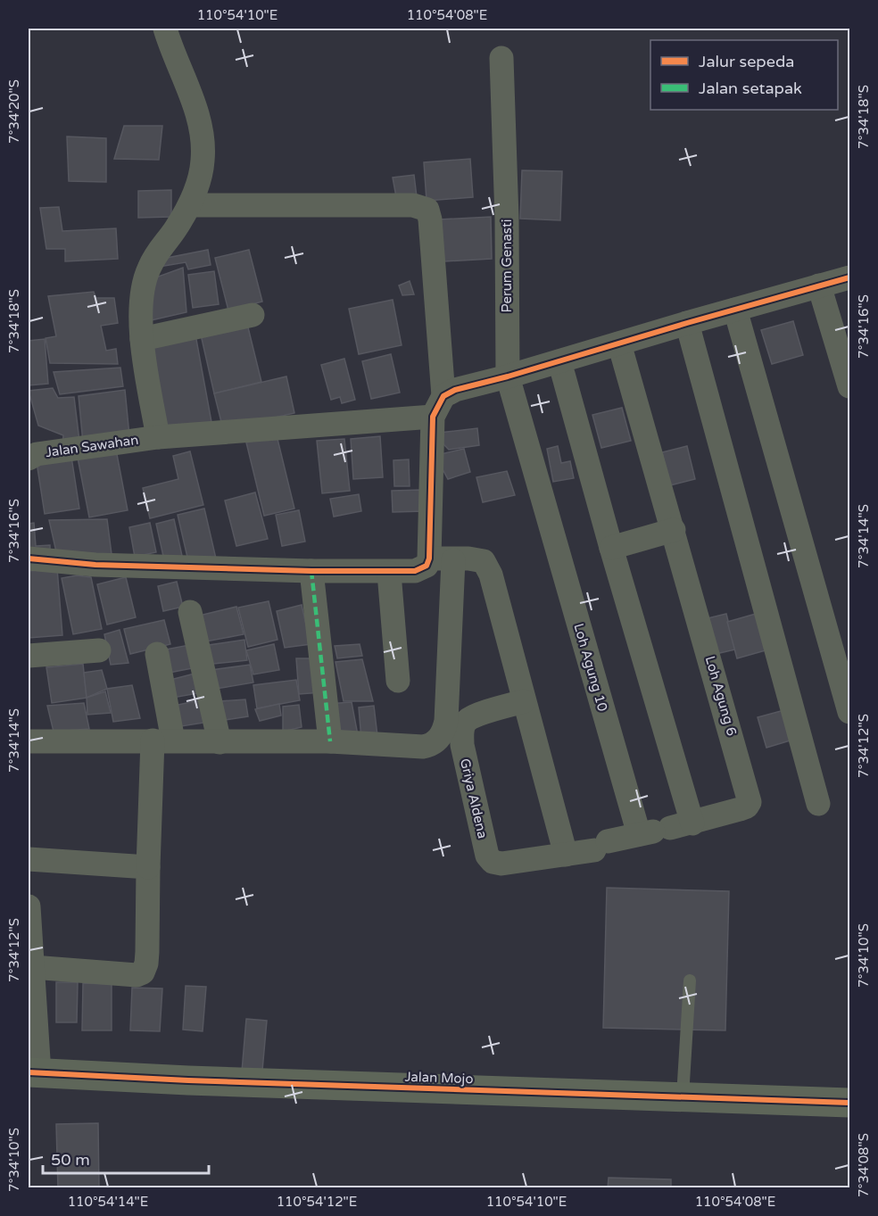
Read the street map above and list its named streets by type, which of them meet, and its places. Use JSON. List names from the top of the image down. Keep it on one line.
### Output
{"streets":{"street":["Perum Genasti","Jalan Sawahan","Loh Agung 10","Loh Agung 6","Griya Aldena","Jalan Mojo"]},"crossings":[["Perum Genasti","Jalan Sawahan"],["Perum Genasti","Loh Agung 10"],["Jalan Sawahan","Loh Agung 10"],["Jalan Sawahan","Loh Agung 6"],["Loh Agung 10","Loh Agung 6"],["Loh Agung 10","Griya Aldena"],["Loh Agung 6","Griya Aldena"]],"legend":["Jalur sepeda","Jalan setapak"],"scale_bar":"50 m","coordinates":["110°54'10\"E","110°54'08\"E","7°34'20\"S","7°34'18\"S","7°34'16\"S","7°34'14\"S","7°34'12\"S","7°34'10\"S","7°34'08\"S","110°54'14\"E","110°54'12\"E"]}
